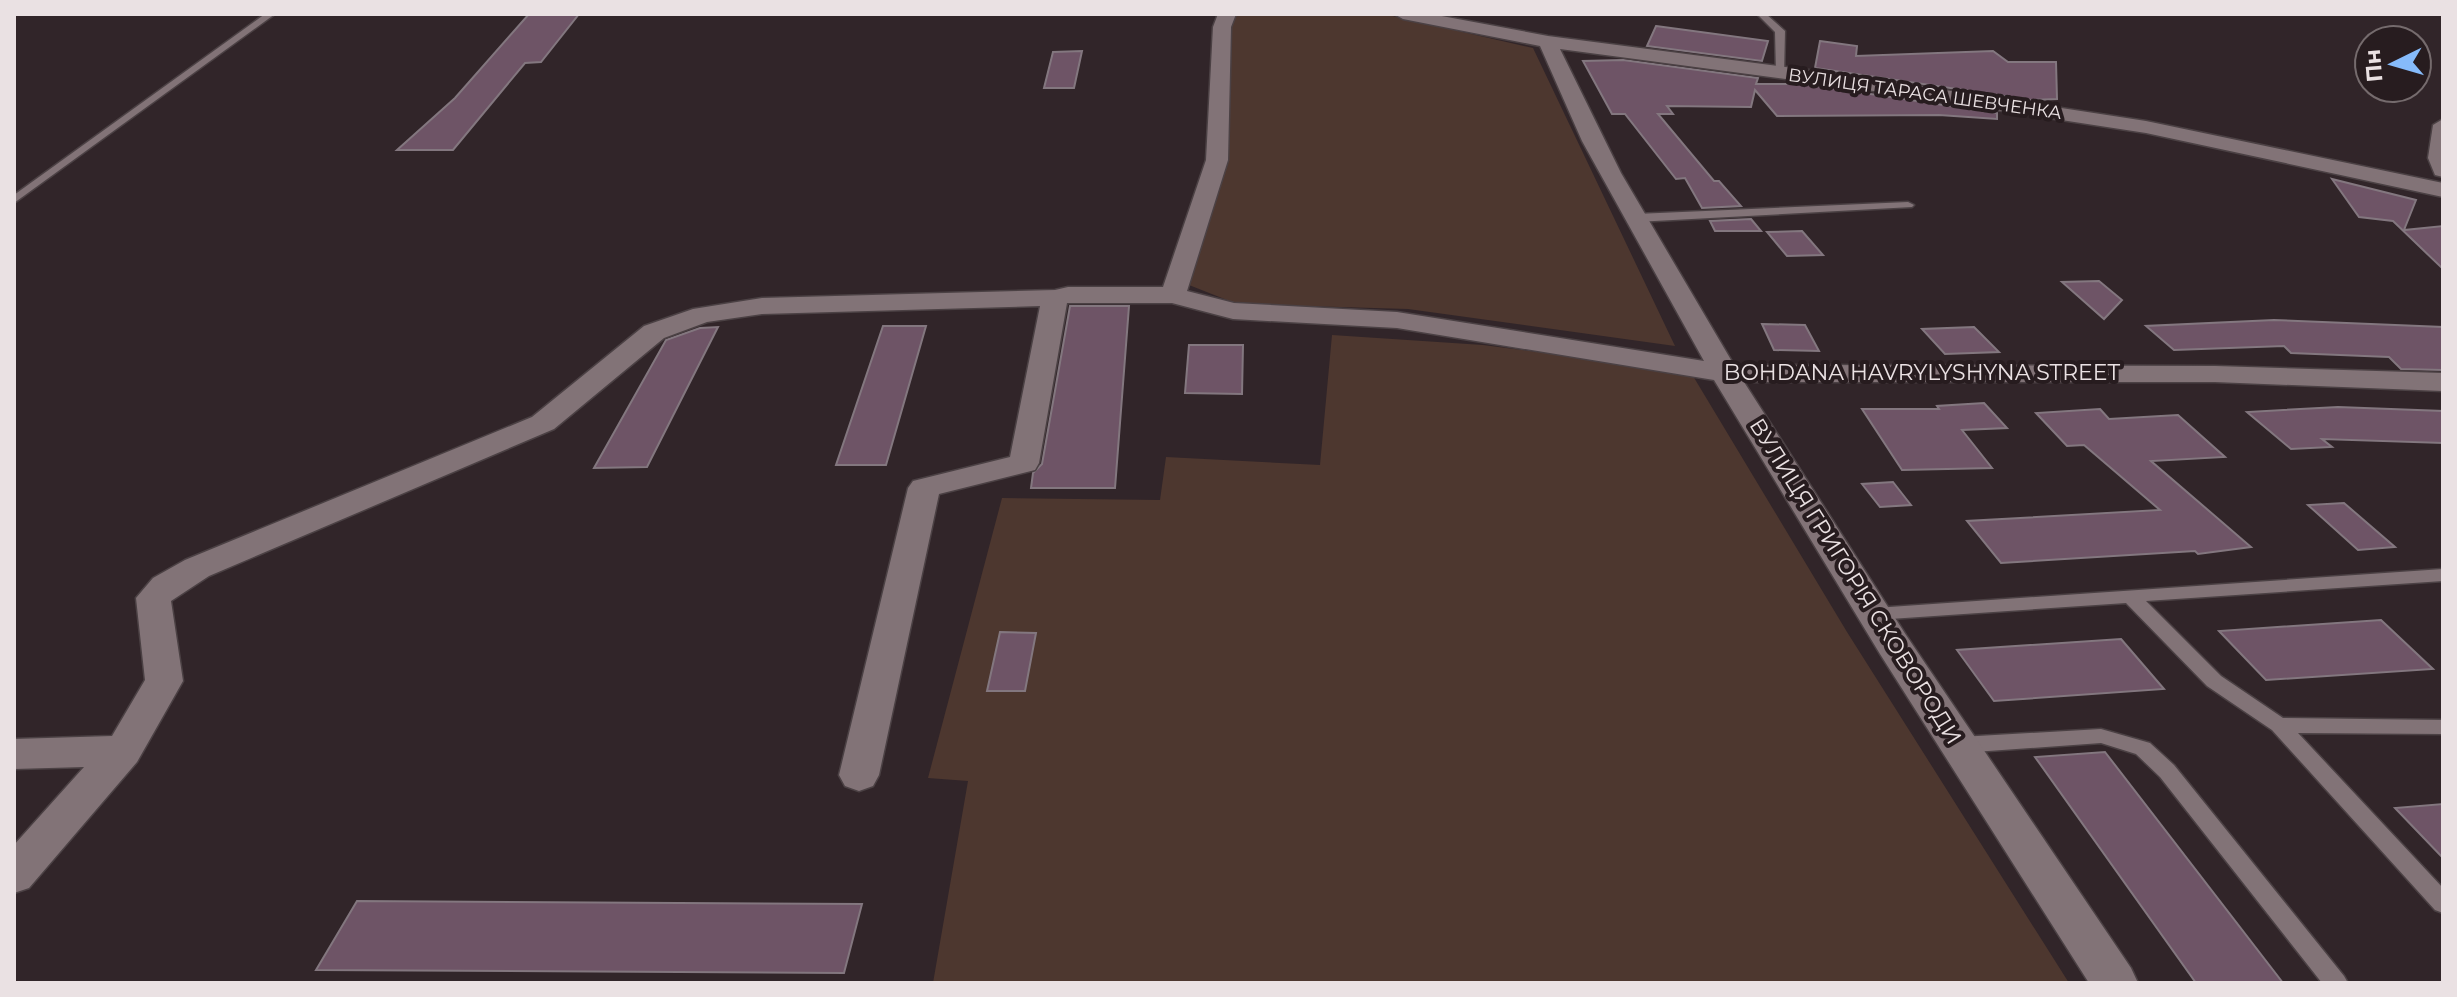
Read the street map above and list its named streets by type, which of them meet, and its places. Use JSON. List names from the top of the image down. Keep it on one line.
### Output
{"streets":{"street":["ВУЛИЦЯ ТАРАСА ШЕВЧЕНКА","BOHDANA HAVRYLYSHYNA STREET","ВУЛИЦЯ ГРИГОРІЯ СКОВОРОДИ"]},"crossings":[["ВУЛИЦЯ ТАРАСА ШЕВЧЕНКА","ВУЛИЦЯ ГРИГОРІЯ СКОВОРОДИ"],["BOHDANA HAVRYLYSHYNA STREET","ВУЛИЦЯ ГРИГОРІЯ СКОВОРОДИ"]],"north":"left"}
